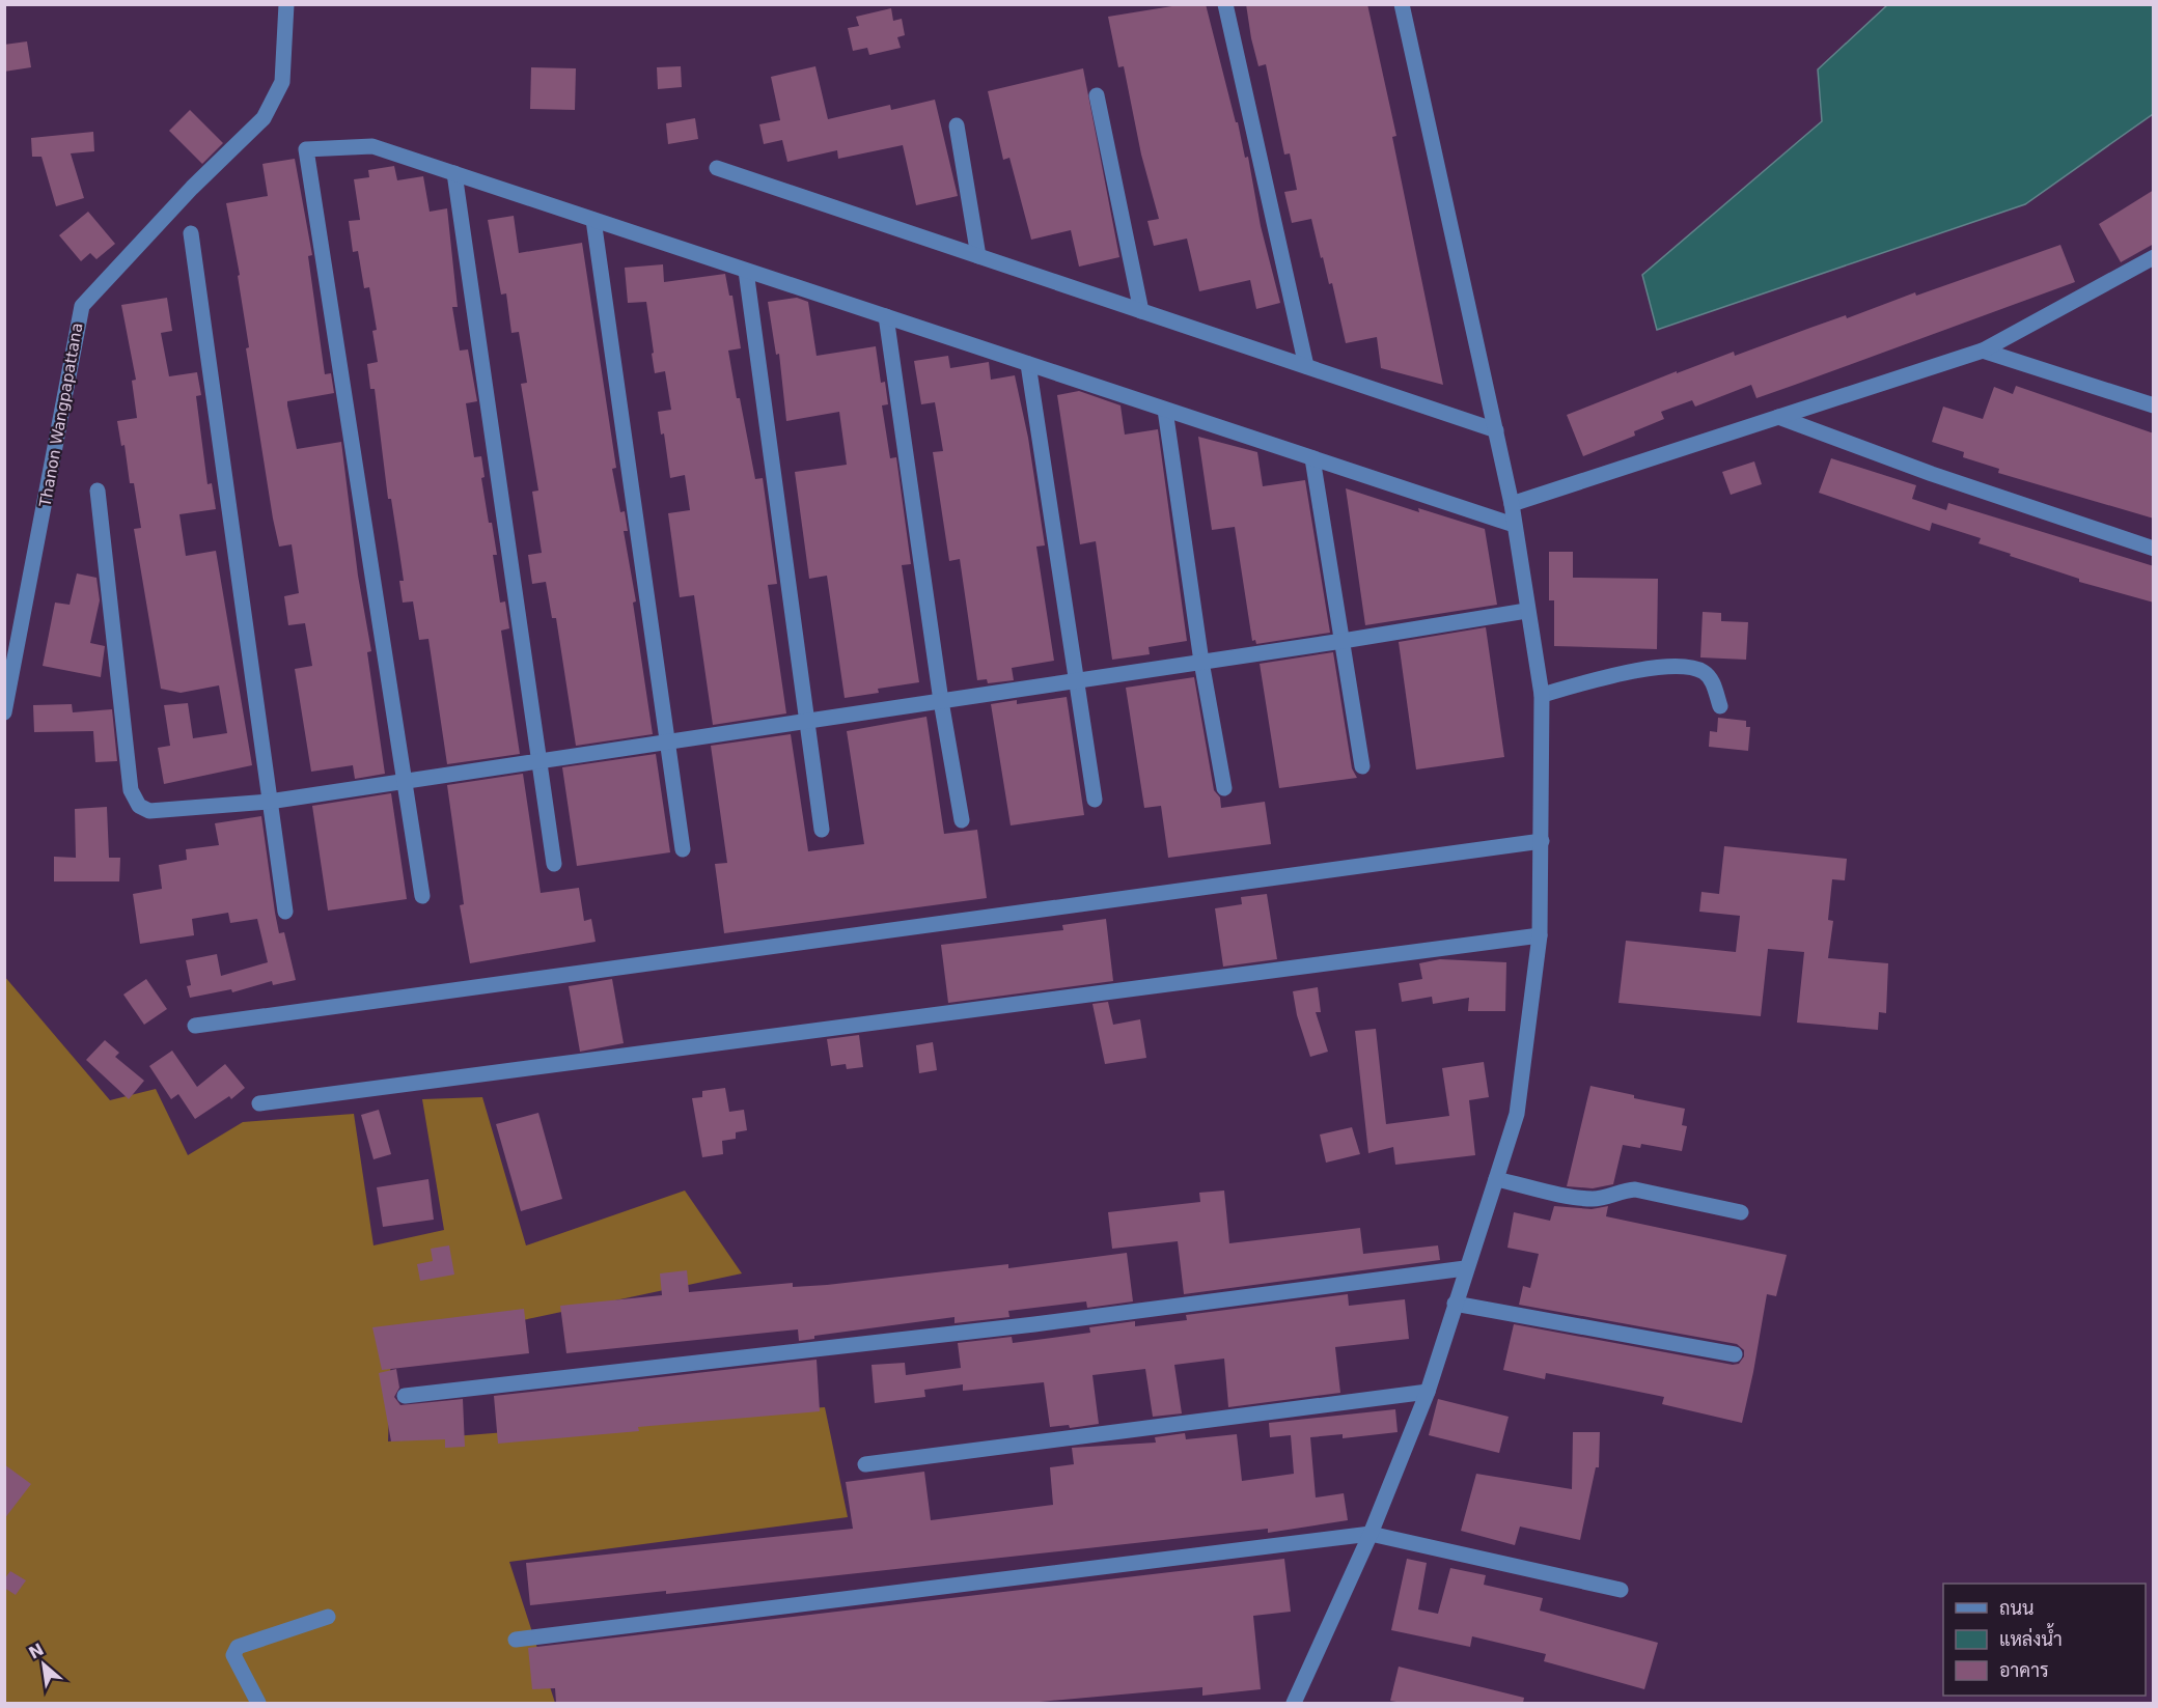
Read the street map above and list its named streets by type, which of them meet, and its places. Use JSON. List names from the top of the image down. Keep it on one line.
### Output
{"streets":{"street":["Thanon Wangpapattana"]},"legend":["ถนน","แหล่งน้ำ","อาคาร"],"north":"top left"}
